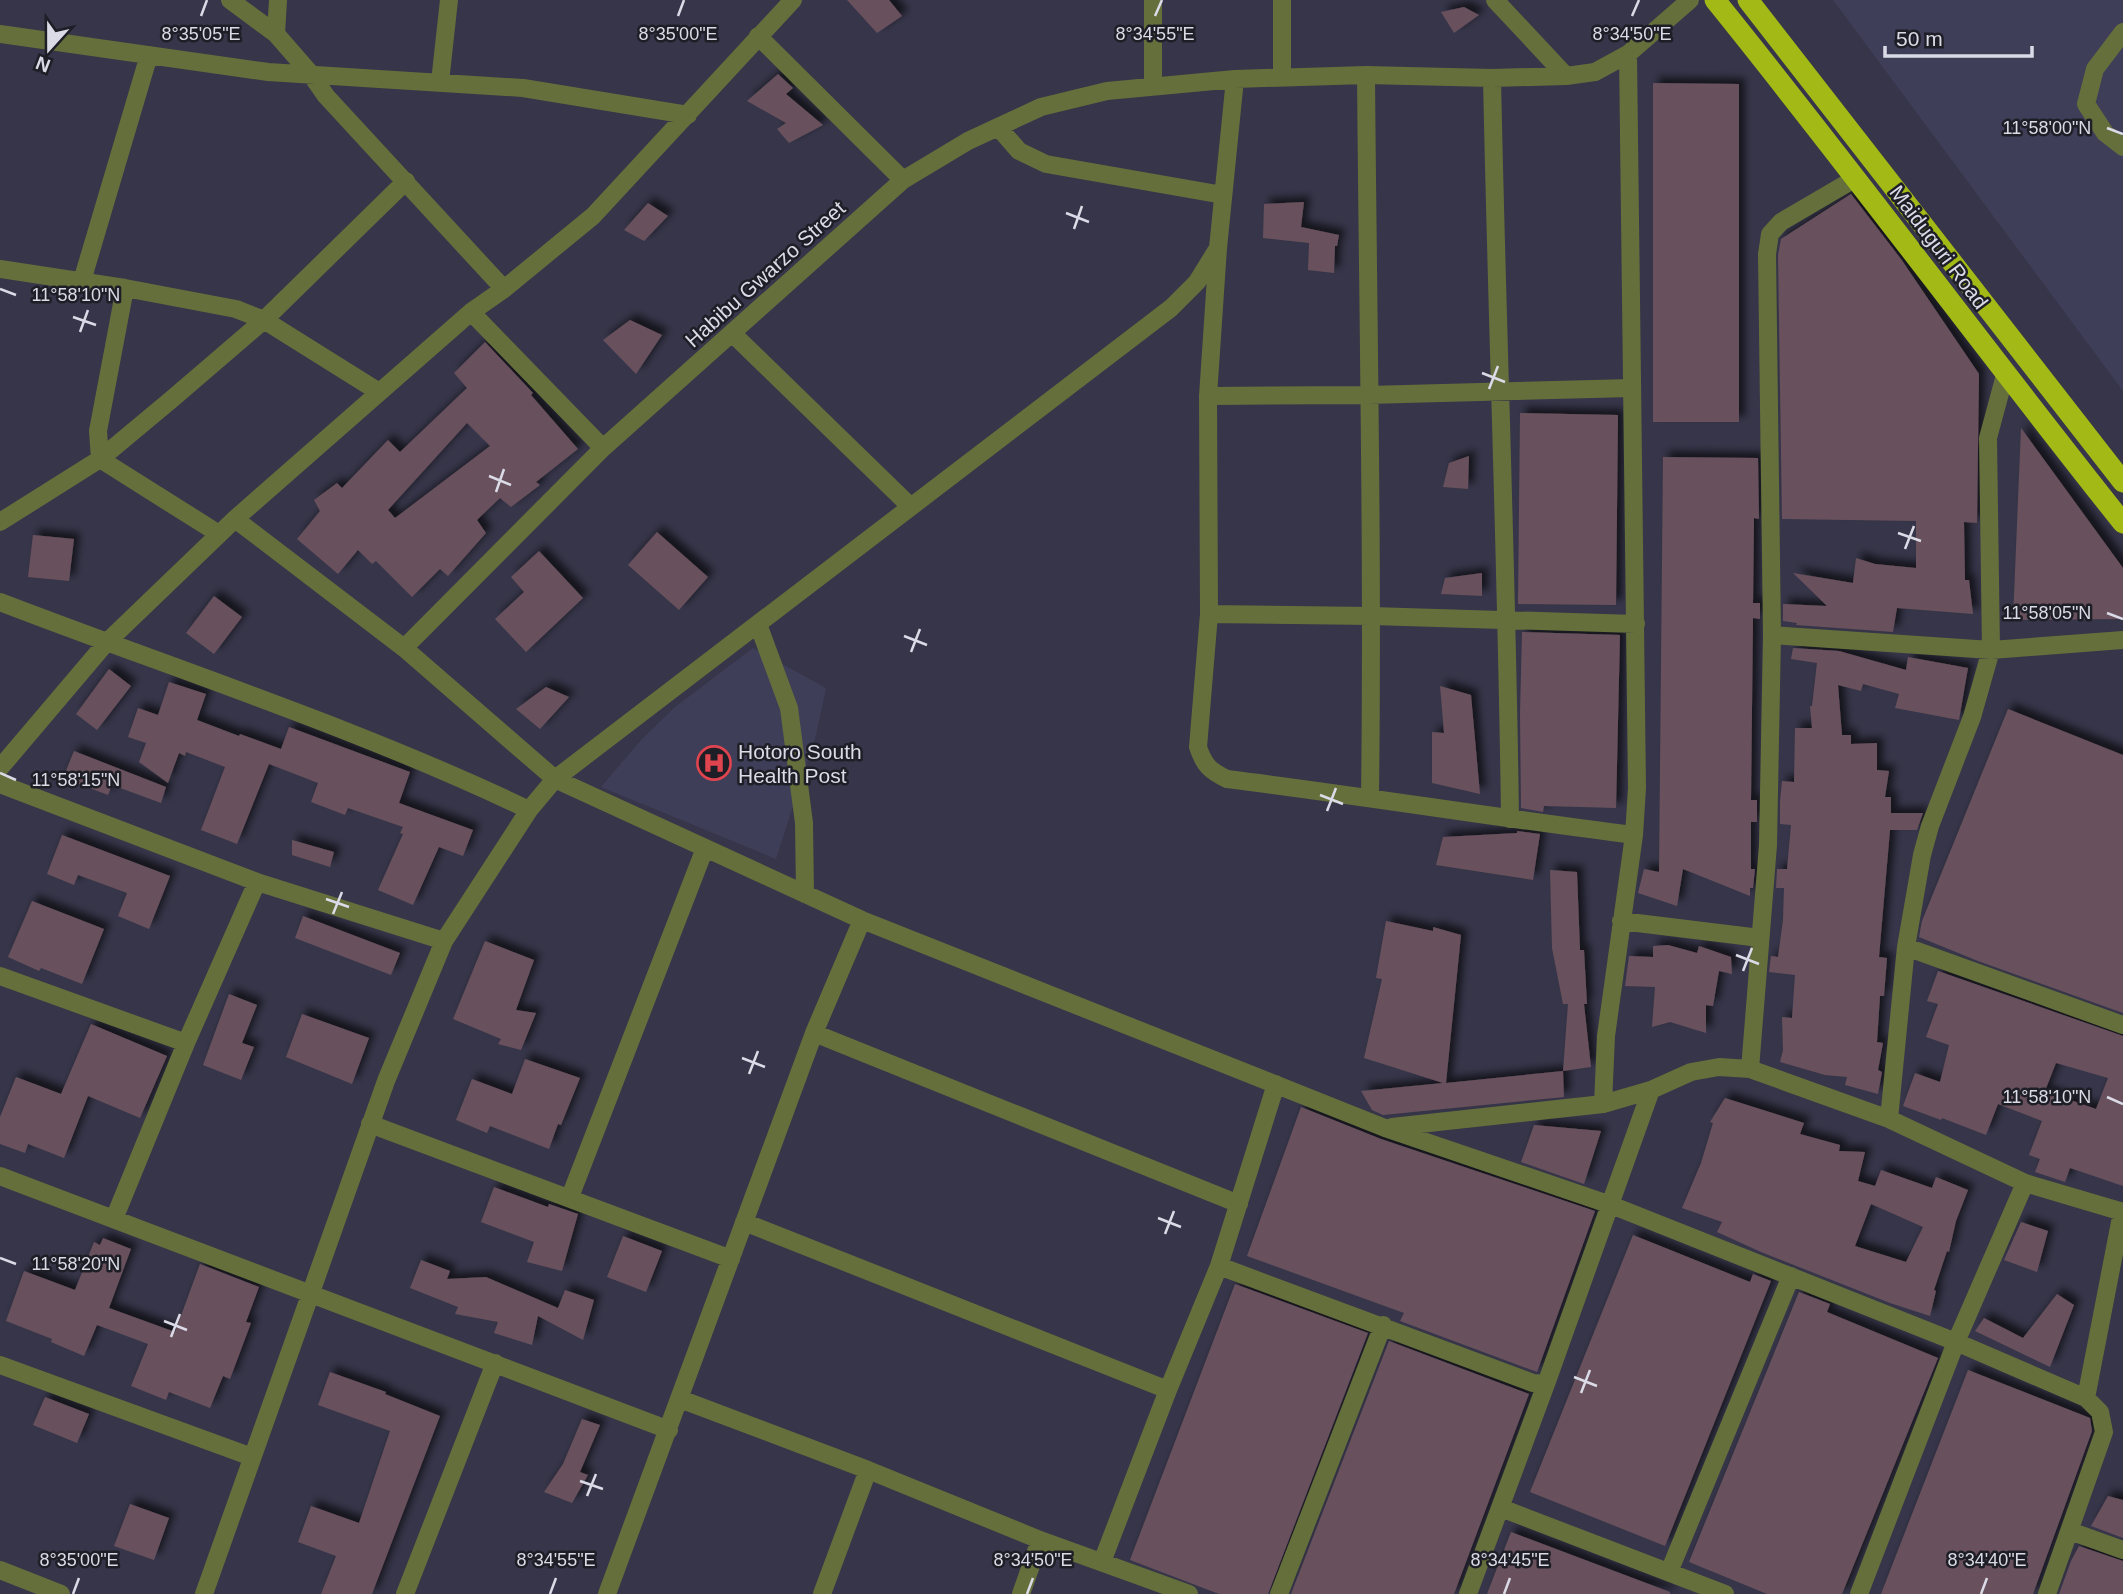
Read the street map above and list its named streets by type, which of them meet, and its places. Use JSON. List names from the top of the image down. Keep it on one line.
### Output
{"streets":{"highway":["Maiduguri Road"],"street":["Habibu Gwarzo Street"]},"places":{"hospital":["Hotoro South Health Post"]},"scale_bar":"50 m","north":"bottom","coordinates":["8°35'00\"E","8°34'55\"E","8°34'50\"E","8°35'05\"E","11°58'00\"N","11°58'10\"N","11°58'05\"N","11°58'15\"N","11°58'20\"N","8°34'45\"E","8°34'40\"E"]}
